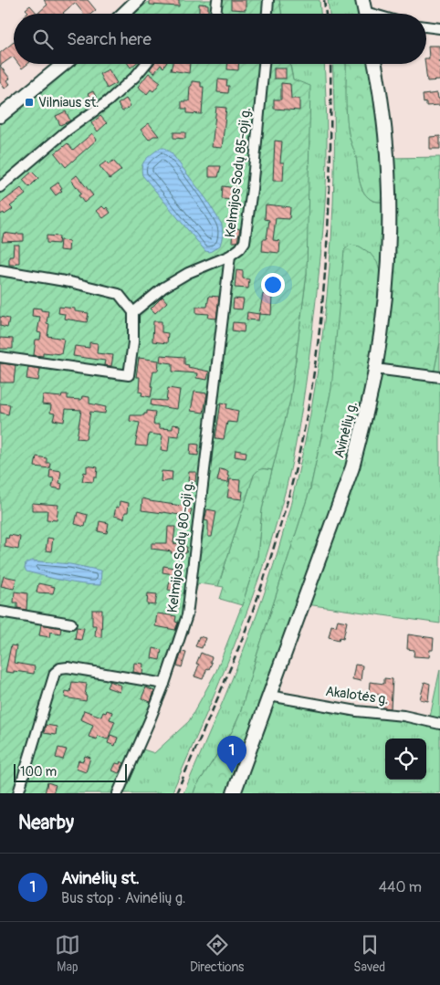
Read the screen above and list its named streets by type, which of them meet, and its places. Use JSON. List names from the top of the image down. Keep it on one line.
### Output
{"streets":{"main road":["Avinėlių g."],"street":["Kelmijos Sodų 85-oji g.","Kelmijos Sodų 80-oji g.","Akalotės g."]},"crossings":[["Kelmijos Sodų 85-oji g.","Kelmijos Sodų 80-oji g."],["Avinėlių g.","Akalotės g."]],"places":{"transit":["Vilniaus st."]},"scale_bar":"100 m","page":{"search":"Search here","pins":"1","scale":"100 m","heading":"Nearby","list":[{"mark":"1","name":"Avinėlių st.","note":"Bus stop · Avinėlių g.","value":"440 m"}],"nav":["Map","Directions","Saved"]}}
